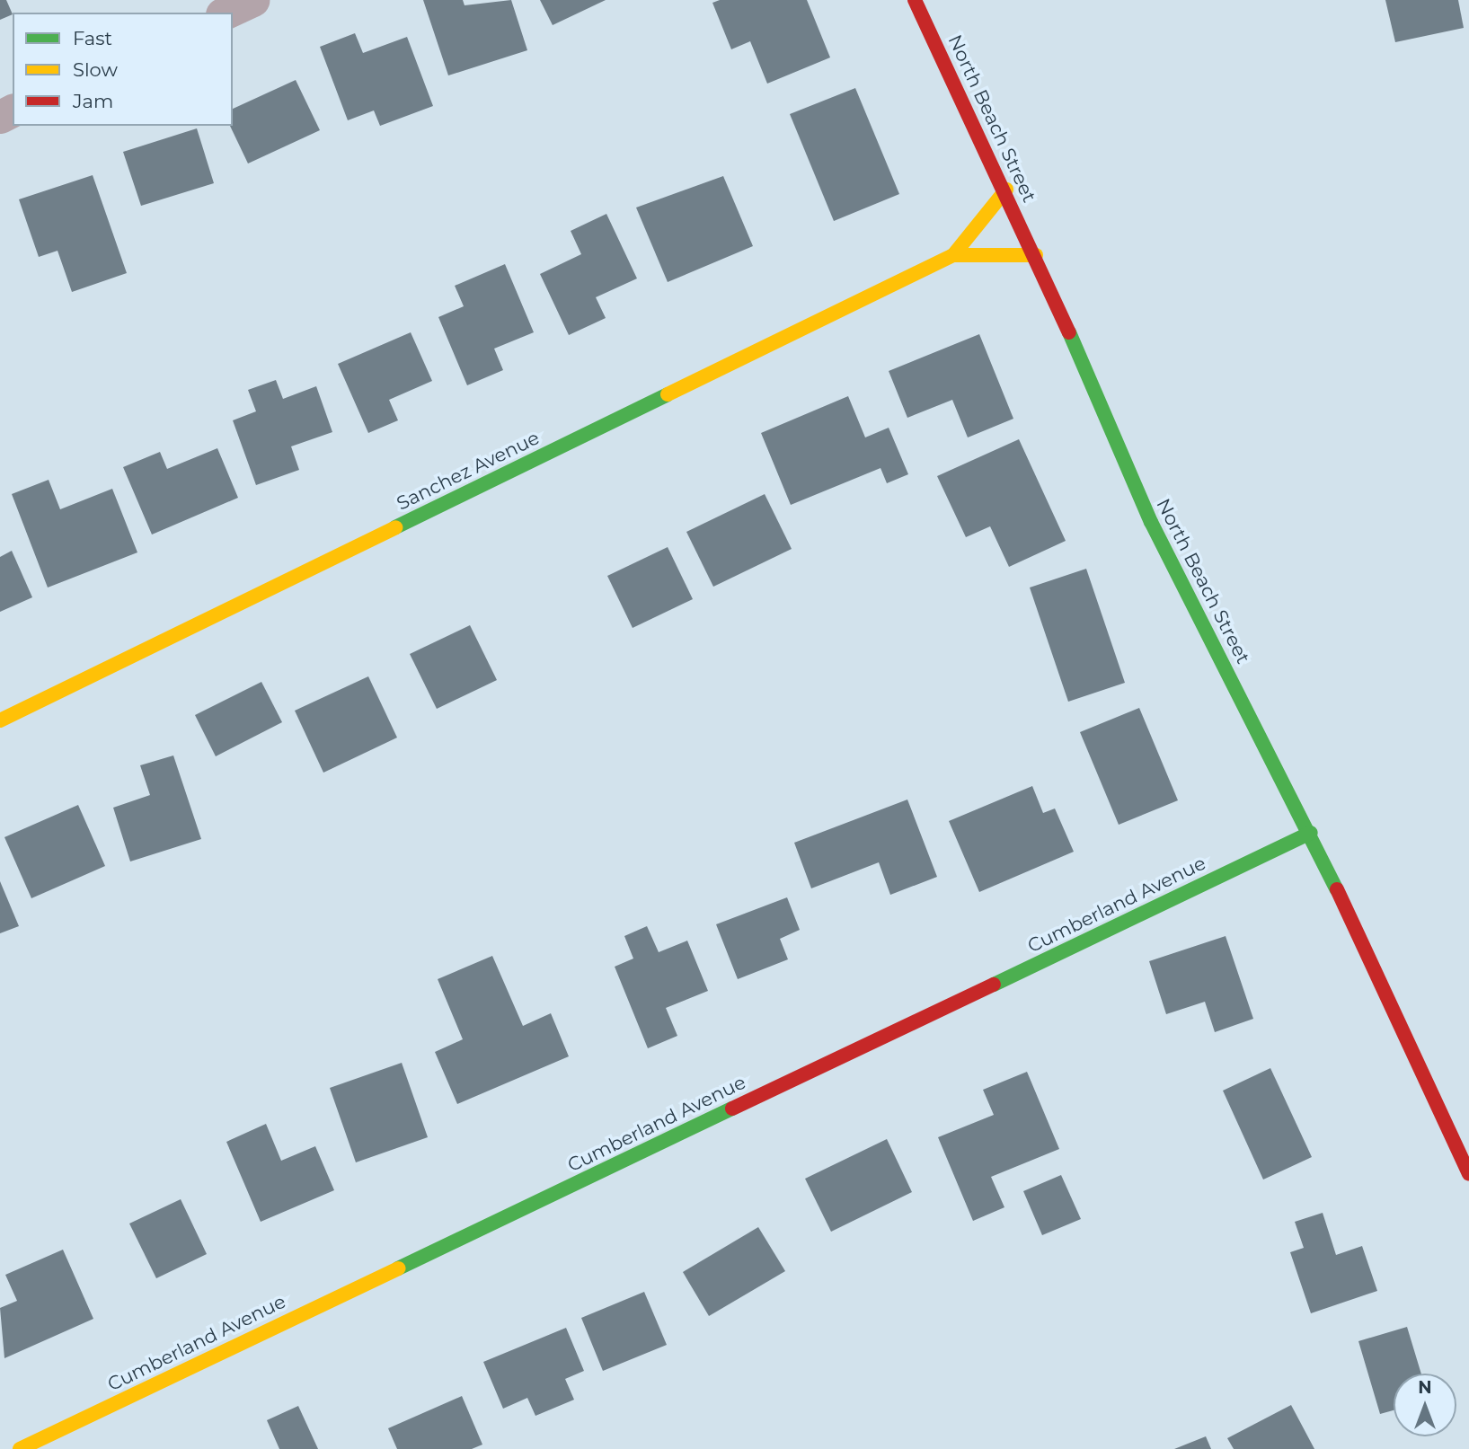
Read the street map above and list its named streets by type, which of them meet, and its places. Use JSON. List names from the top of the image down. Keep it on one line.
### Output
{"streets":{"street":["North Beach Street","Sanchez Avenue","Cumberland Avenue"]},"crossings":[["North Beach Street","Sanchez Avenue"],["North Beach Street","Cumberland Avenue"]],"legend":["Fast","Slow","Jam"],"north":"top"}
